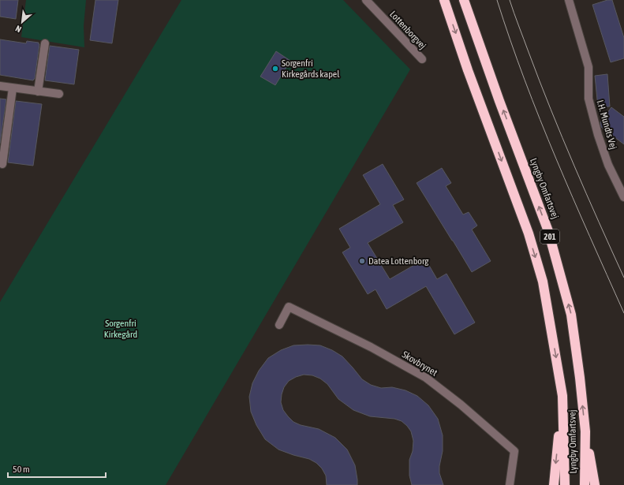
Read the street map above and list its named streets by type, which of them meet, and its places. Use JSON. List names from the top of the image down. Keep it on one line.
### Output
{"streets":{"highway":["Lyngby Omfartsvej","201"],"street":["Lottenborgvej","I.H. Mundts Vej","Skovbrynet"]},"parks":["Sorgenfri Kirkegård"],"places":["Sorgenfri Kirkegårds kapel","Datea Lottenborg"],"scale_bar":"50 m","north":"bottom left"}
